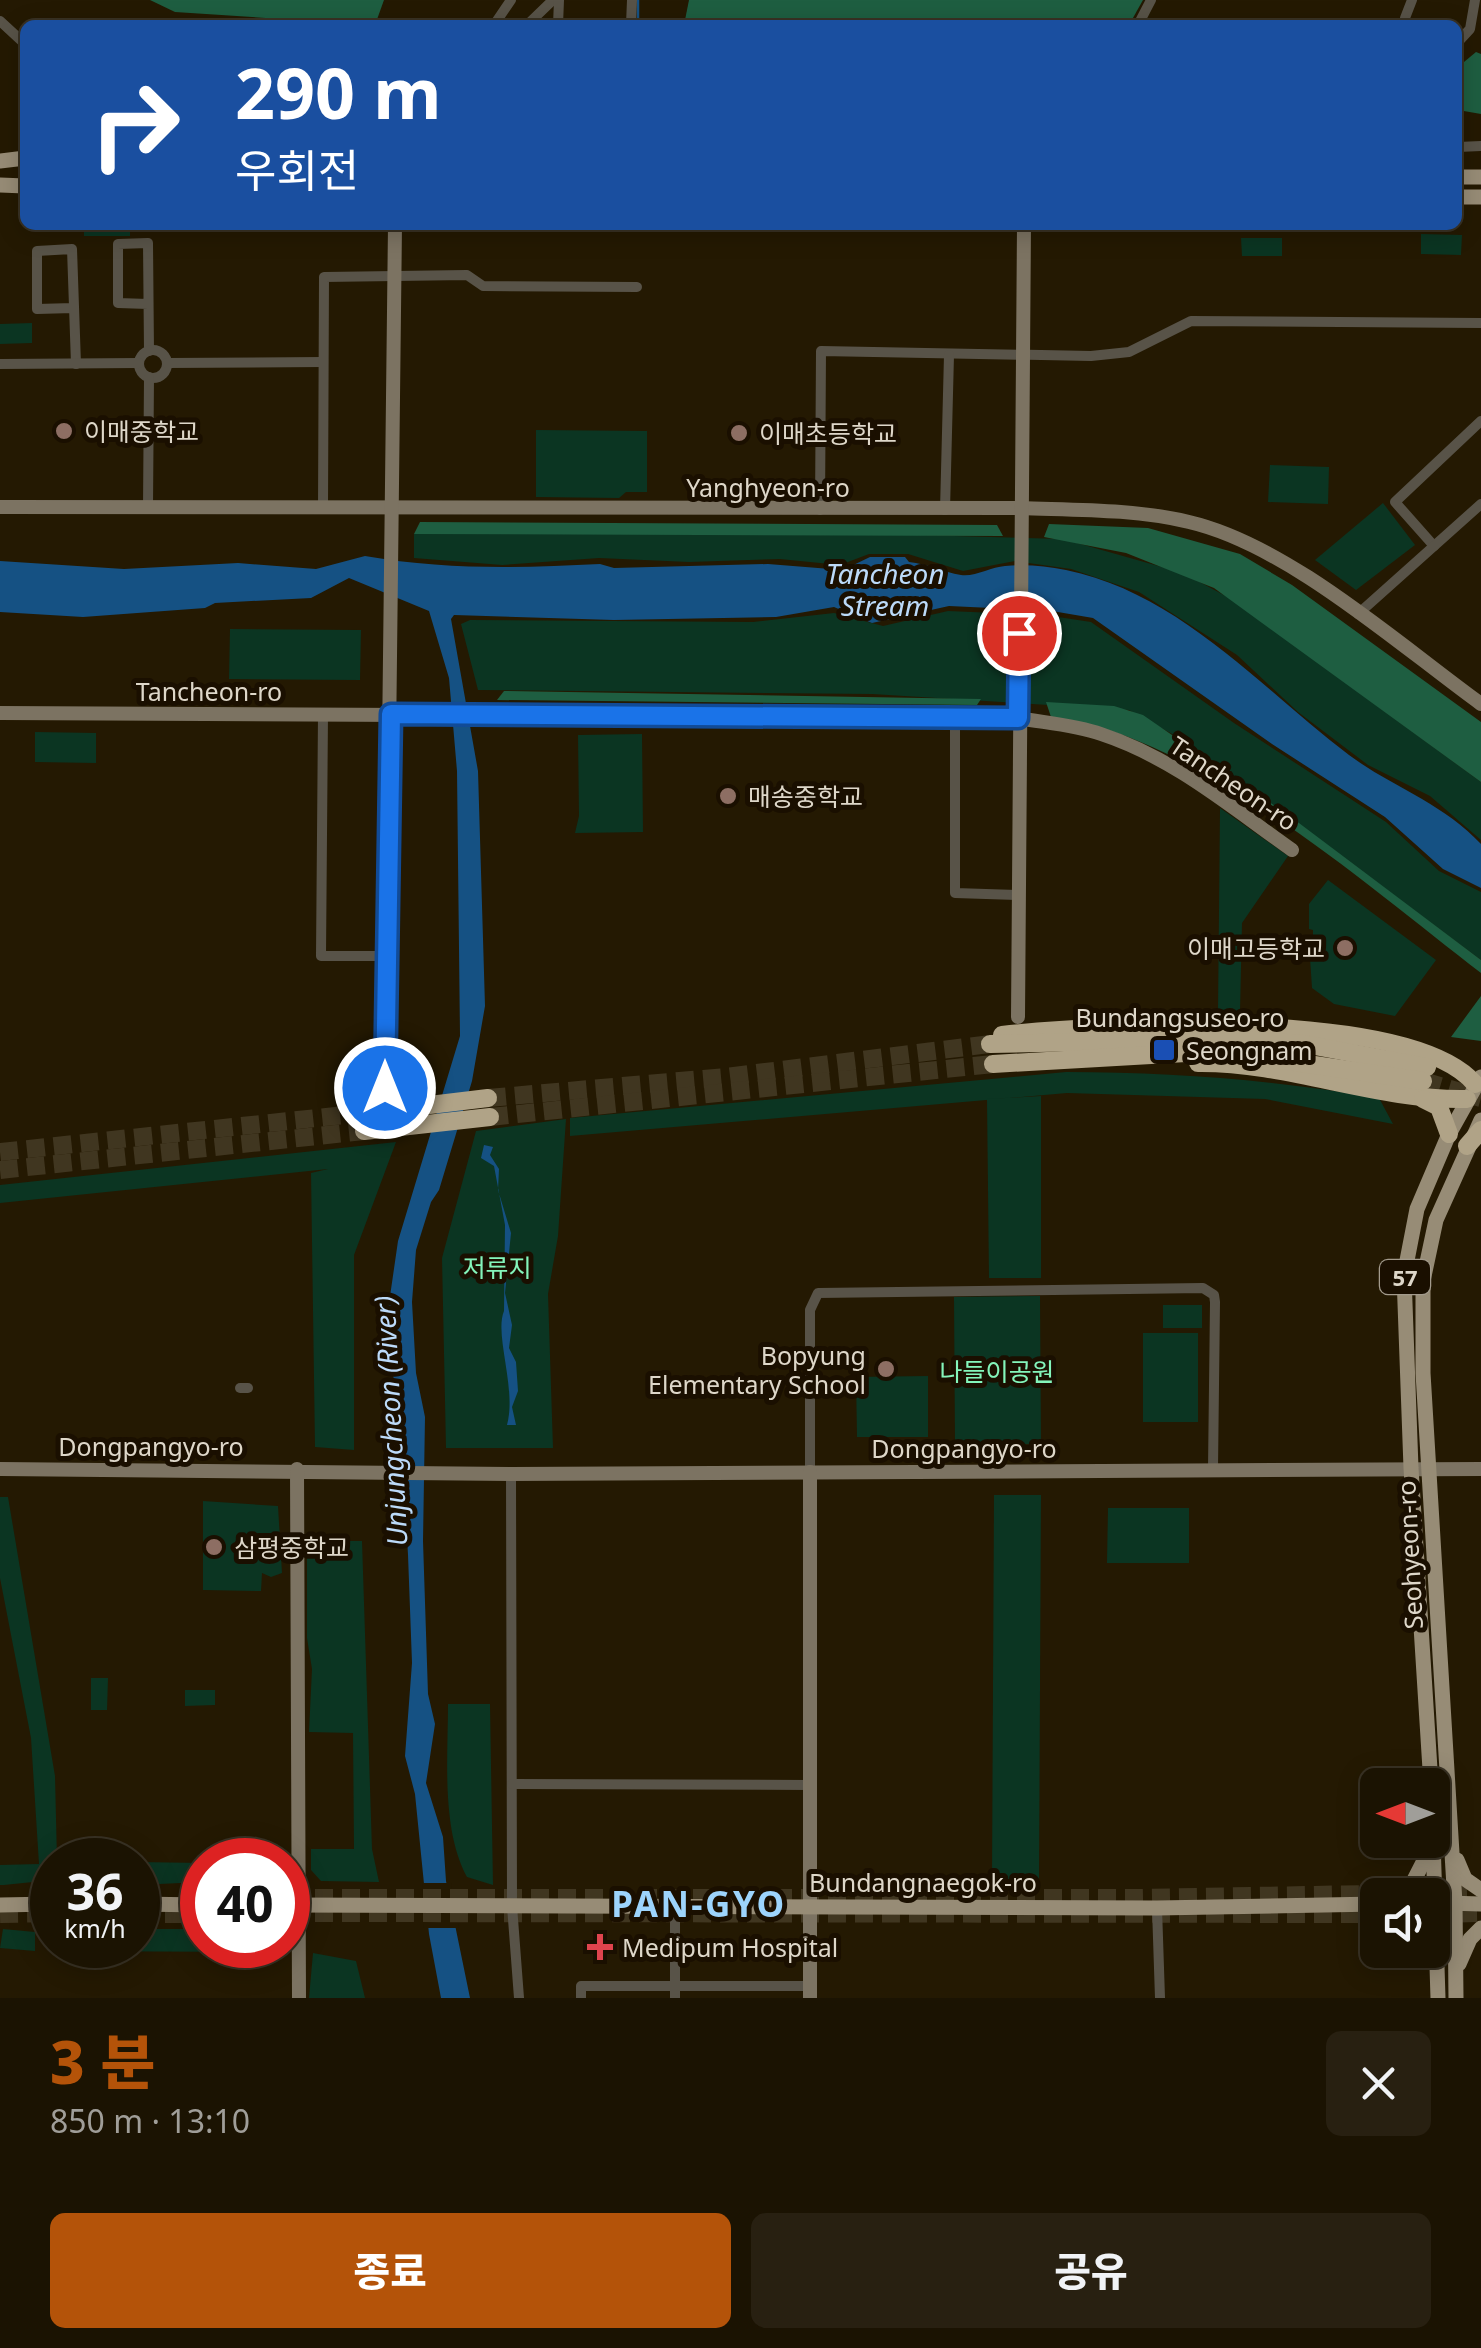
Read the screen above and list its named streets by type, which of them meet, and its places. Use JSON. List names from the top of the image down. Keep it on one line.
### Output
{"streets":{"highway":["Bundangsuseo-ro"],"main road":["Yanghyeon-ro","Tancheon-ro","57","Dongpangyo-ro","Seohyeon-ro","Bundangnaegok-ro"]},"crossings":[["Dongpangyo-ro","Seohyeon-ro"]],"districts":["PAN-GYO"],"water":["Tancheon Stream","Unjungcheon (River)"],"parks":["저류지","나들이공원"],"places":{"other":["이매중학교","이매초등학교","매송중학교","이매고등학교","Bopyung Elementary School","삼평중학교"],"transit":["Seongnam"],"health":["Medipum Hospital"]},"north":"left","page":{"turn":["290 m","우회전"],"speed":"36 km/h","limit":"40","heading":["3 분","850 m · 13:10"],"buttons":["종료","공유"]}}
